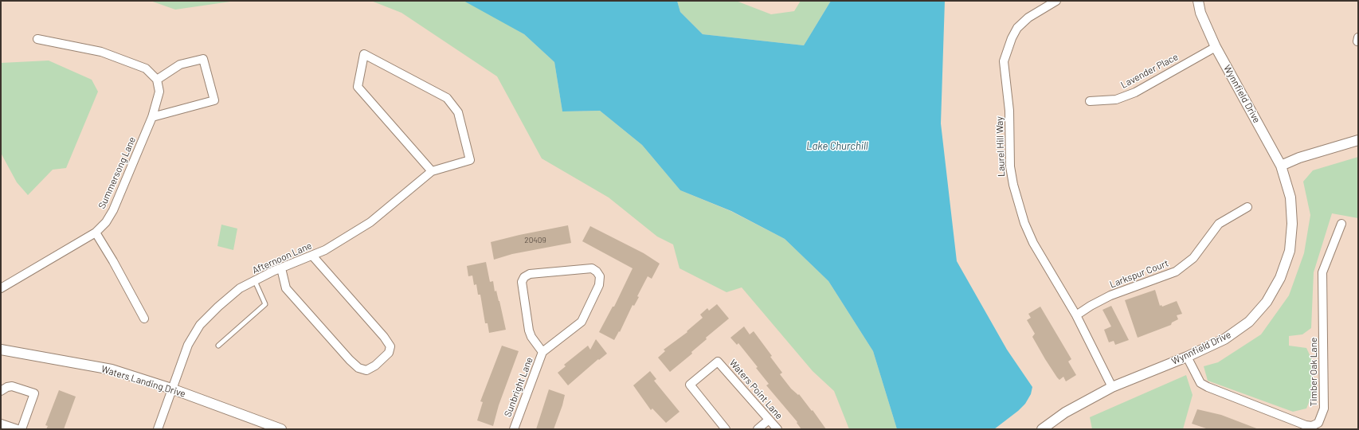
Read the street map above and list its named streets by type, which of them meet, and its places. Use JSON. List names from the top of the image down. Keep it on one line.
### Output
{"streets":{"street":["Lavender Place","Wynnfield Drive","Laurel Hill Way","Summersong Lane","Afternoon Lane","Larkspur Court","Timber Oak Lane","Waters Landing Drive","Sunbright Lane","Waters Point Lane"]},"crossings":[["Lavender Place","Wynnfield Drive"],["Wynnfield Drive","Laurel Hill Way"],["Wynnfield Drive","Timber Oak Lane"],["Laurel Hill Way","Larkspur Court"],["Afternoon Lane","Waters Landing Drive"]],"water":["Lake Churchill"],"house_numbers":["20409"]}
